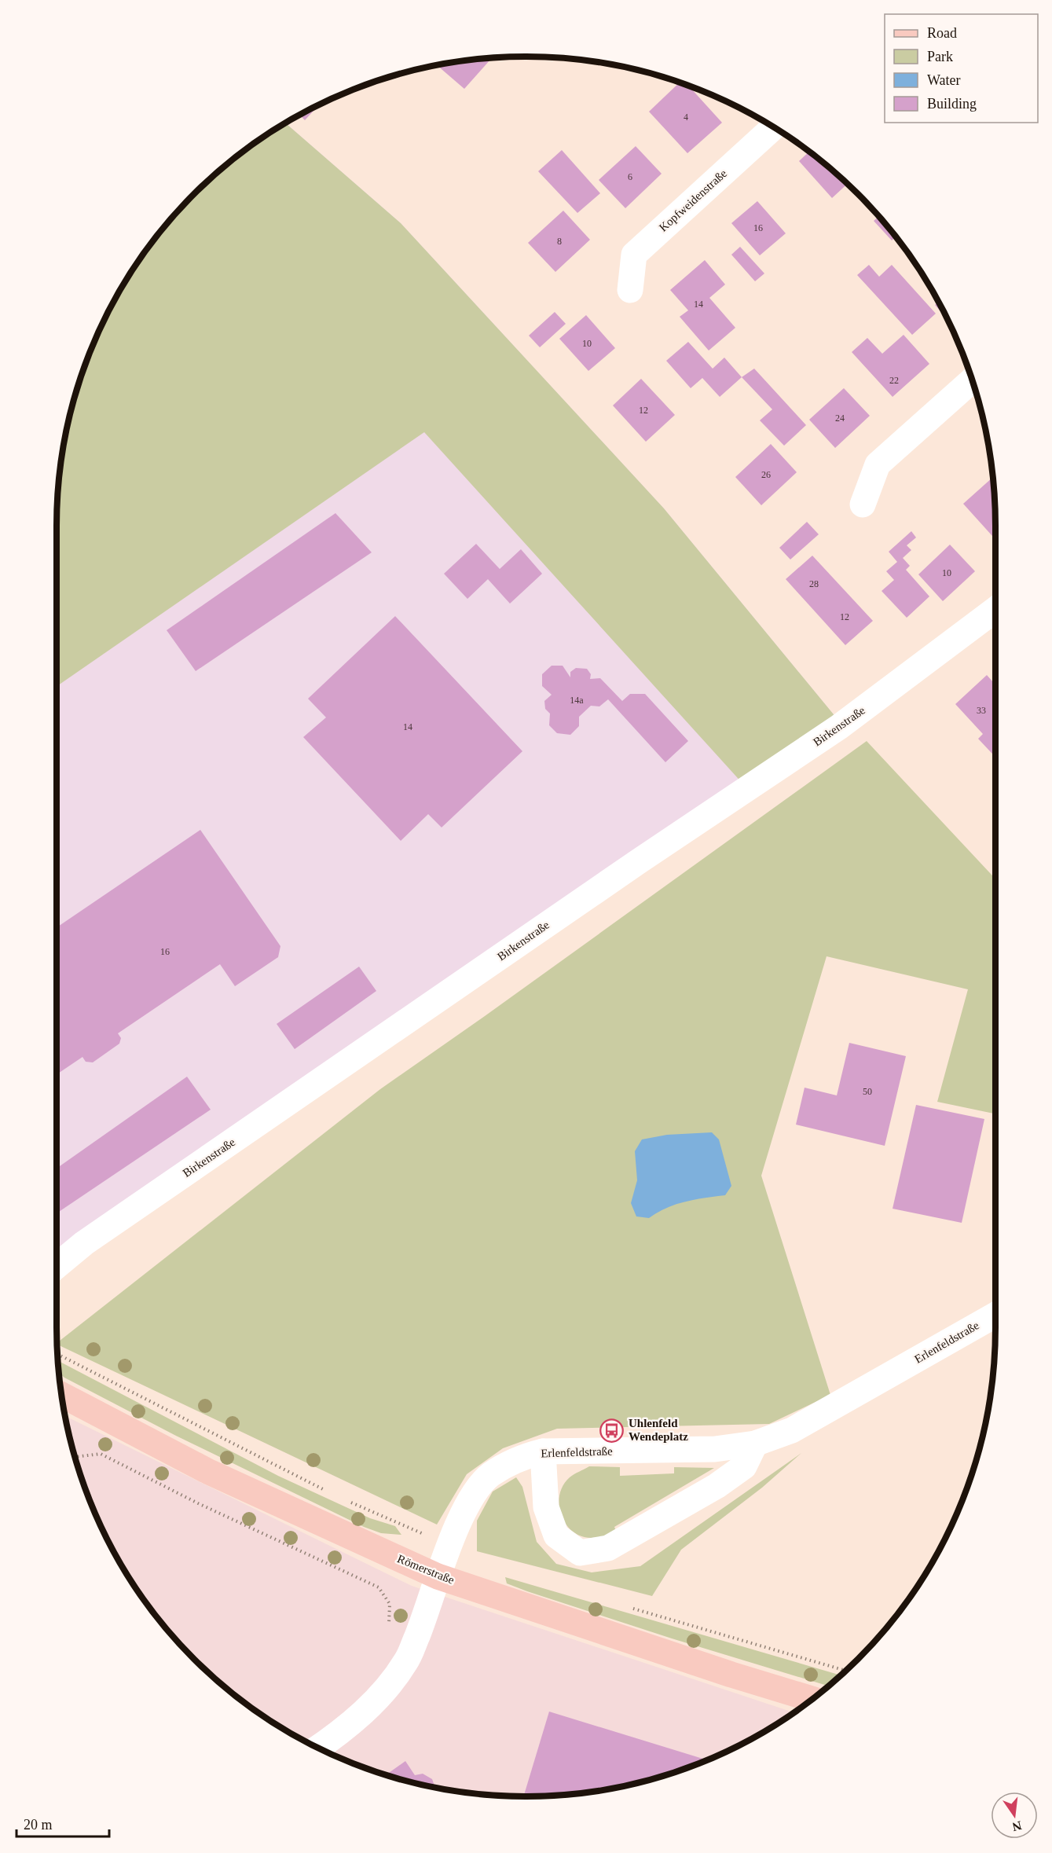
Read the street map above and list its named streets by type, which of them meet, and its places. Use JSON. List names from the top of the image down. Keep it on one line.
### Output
{"streets":{"main road":["Römerstraße"],"street":["Kopfweidenstraße","Birkenstraße","Erlenfeldstraße"]},"crossings":[["Erlenfeldstraße","Römerstraße"]],"places":{"bus stop":["Uhlenfeld Wendeplatz"]},"house_numbers":["4","6","16","8","14","10","22","12","24","26","10","28","12","14a","33","14","16","50"],"legend":["Road","Park","Water","Building"],"scale_bar":"20 m","north":"bottom"}
